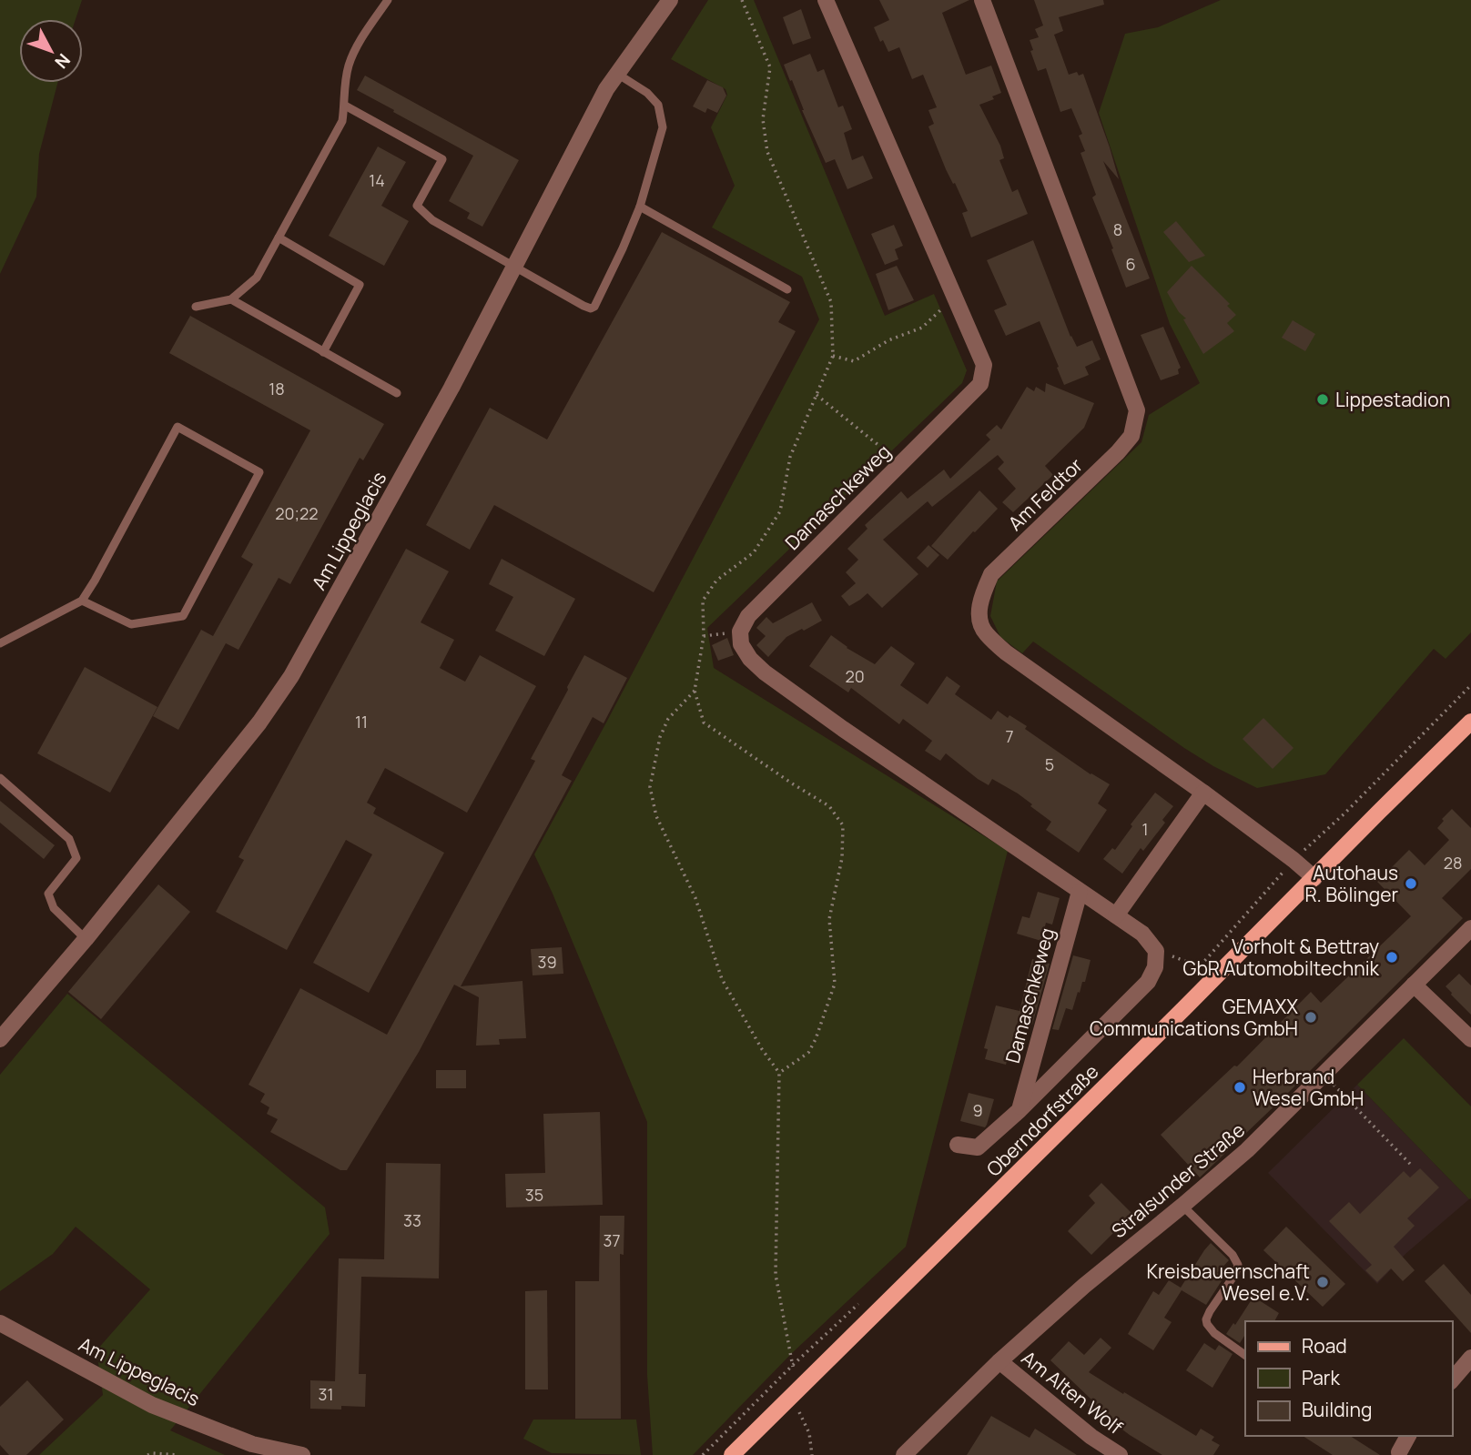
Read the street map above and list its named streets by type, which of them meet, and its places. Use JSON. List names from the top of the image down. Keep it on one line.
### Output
{"streets":{"main road":["Oberndorfstraße"],"street":["Am Feldtor","Damaschkeweg","Am Lippeglacis","Stralsunder Straße","Am Alten Wolf"]},"crossings":[["Am Feldtor","Oberndorfstraße"],["Stralsunder Straße","Am Alten Wolf"]],"places":["Lippestadion","Autohaus R. Bölinger","Vorholt & Bettray GbR Automobiltechnik","GEMAXX Communications GmbH","Herbrand Wesel GmbH","Kreisbauernschaft Wesel e.V."],"house_numbers":["14","8","6","18","20;22","20","11","7","5","1","28","39","9","35","33","37","31"],"legend":["Road","Park","Building"],"north":"bottom right"}
